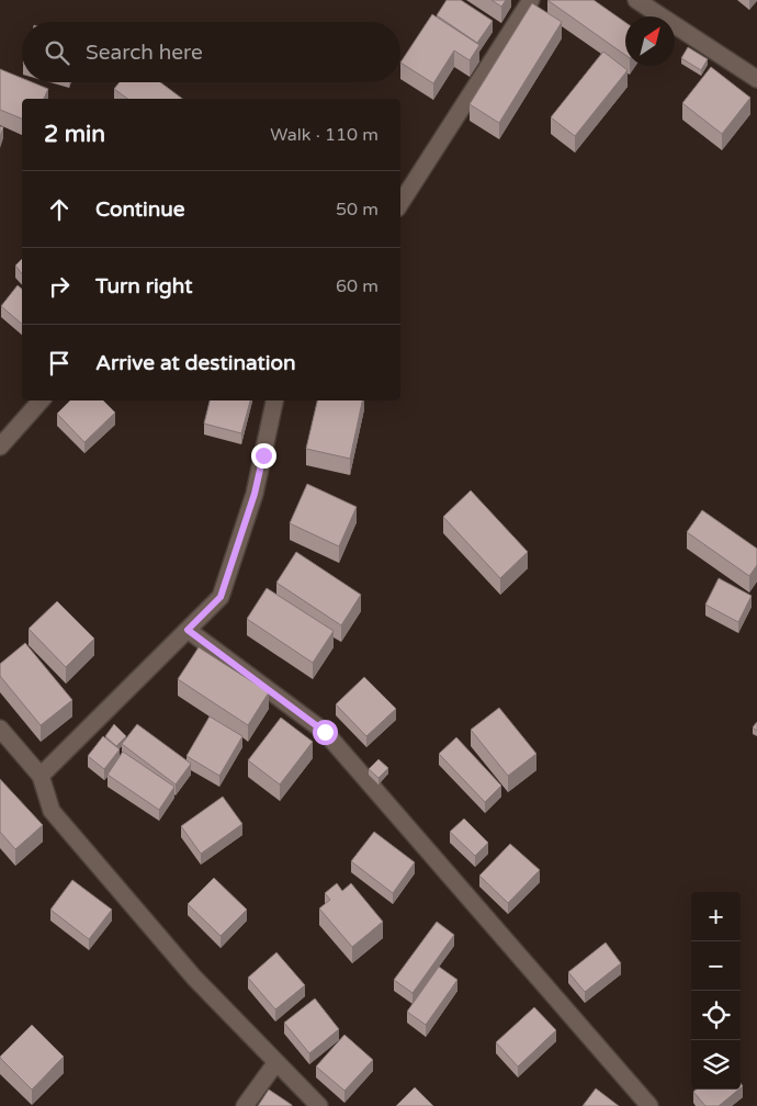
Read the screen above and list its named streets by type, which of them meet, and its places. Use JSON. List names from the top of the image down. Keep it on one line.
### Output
{"north":"top right","page":{"search":"Search here","heading":["2 min","Walk · 110 m"],"list":[["Continue","50 m"],["Turn right","60 m"],"Arrive at destination"],"map_buttons":["+","−"]}}
